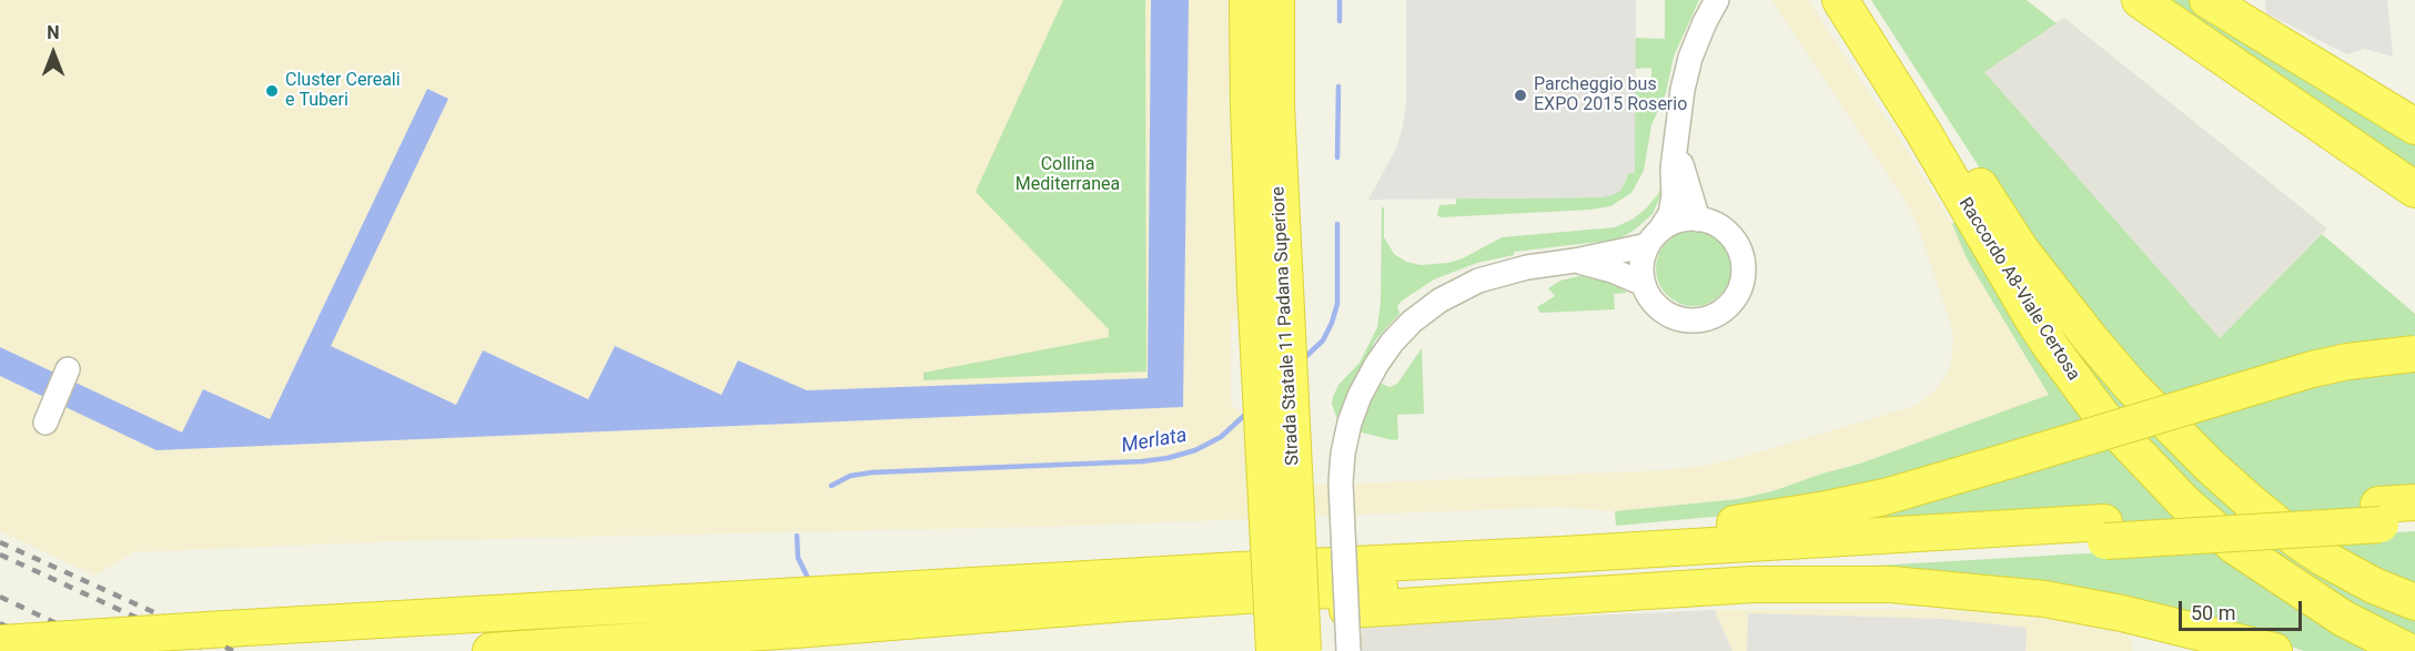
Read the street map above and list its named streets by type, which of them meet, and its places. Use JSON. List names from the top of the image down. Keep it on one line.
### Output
{"streets":{"highway":["Raccordo A8-Viale Certosa","Strada Statale 11 Padana Superiore"]},"water":["Merlata"],"parks":["Collina Mediterranea"],"places":["Cluster Cereali e Tuberi","Parcheggio bus EXPO 2015 Roserio"],"scale_bar":"50 m","north":"top"}
